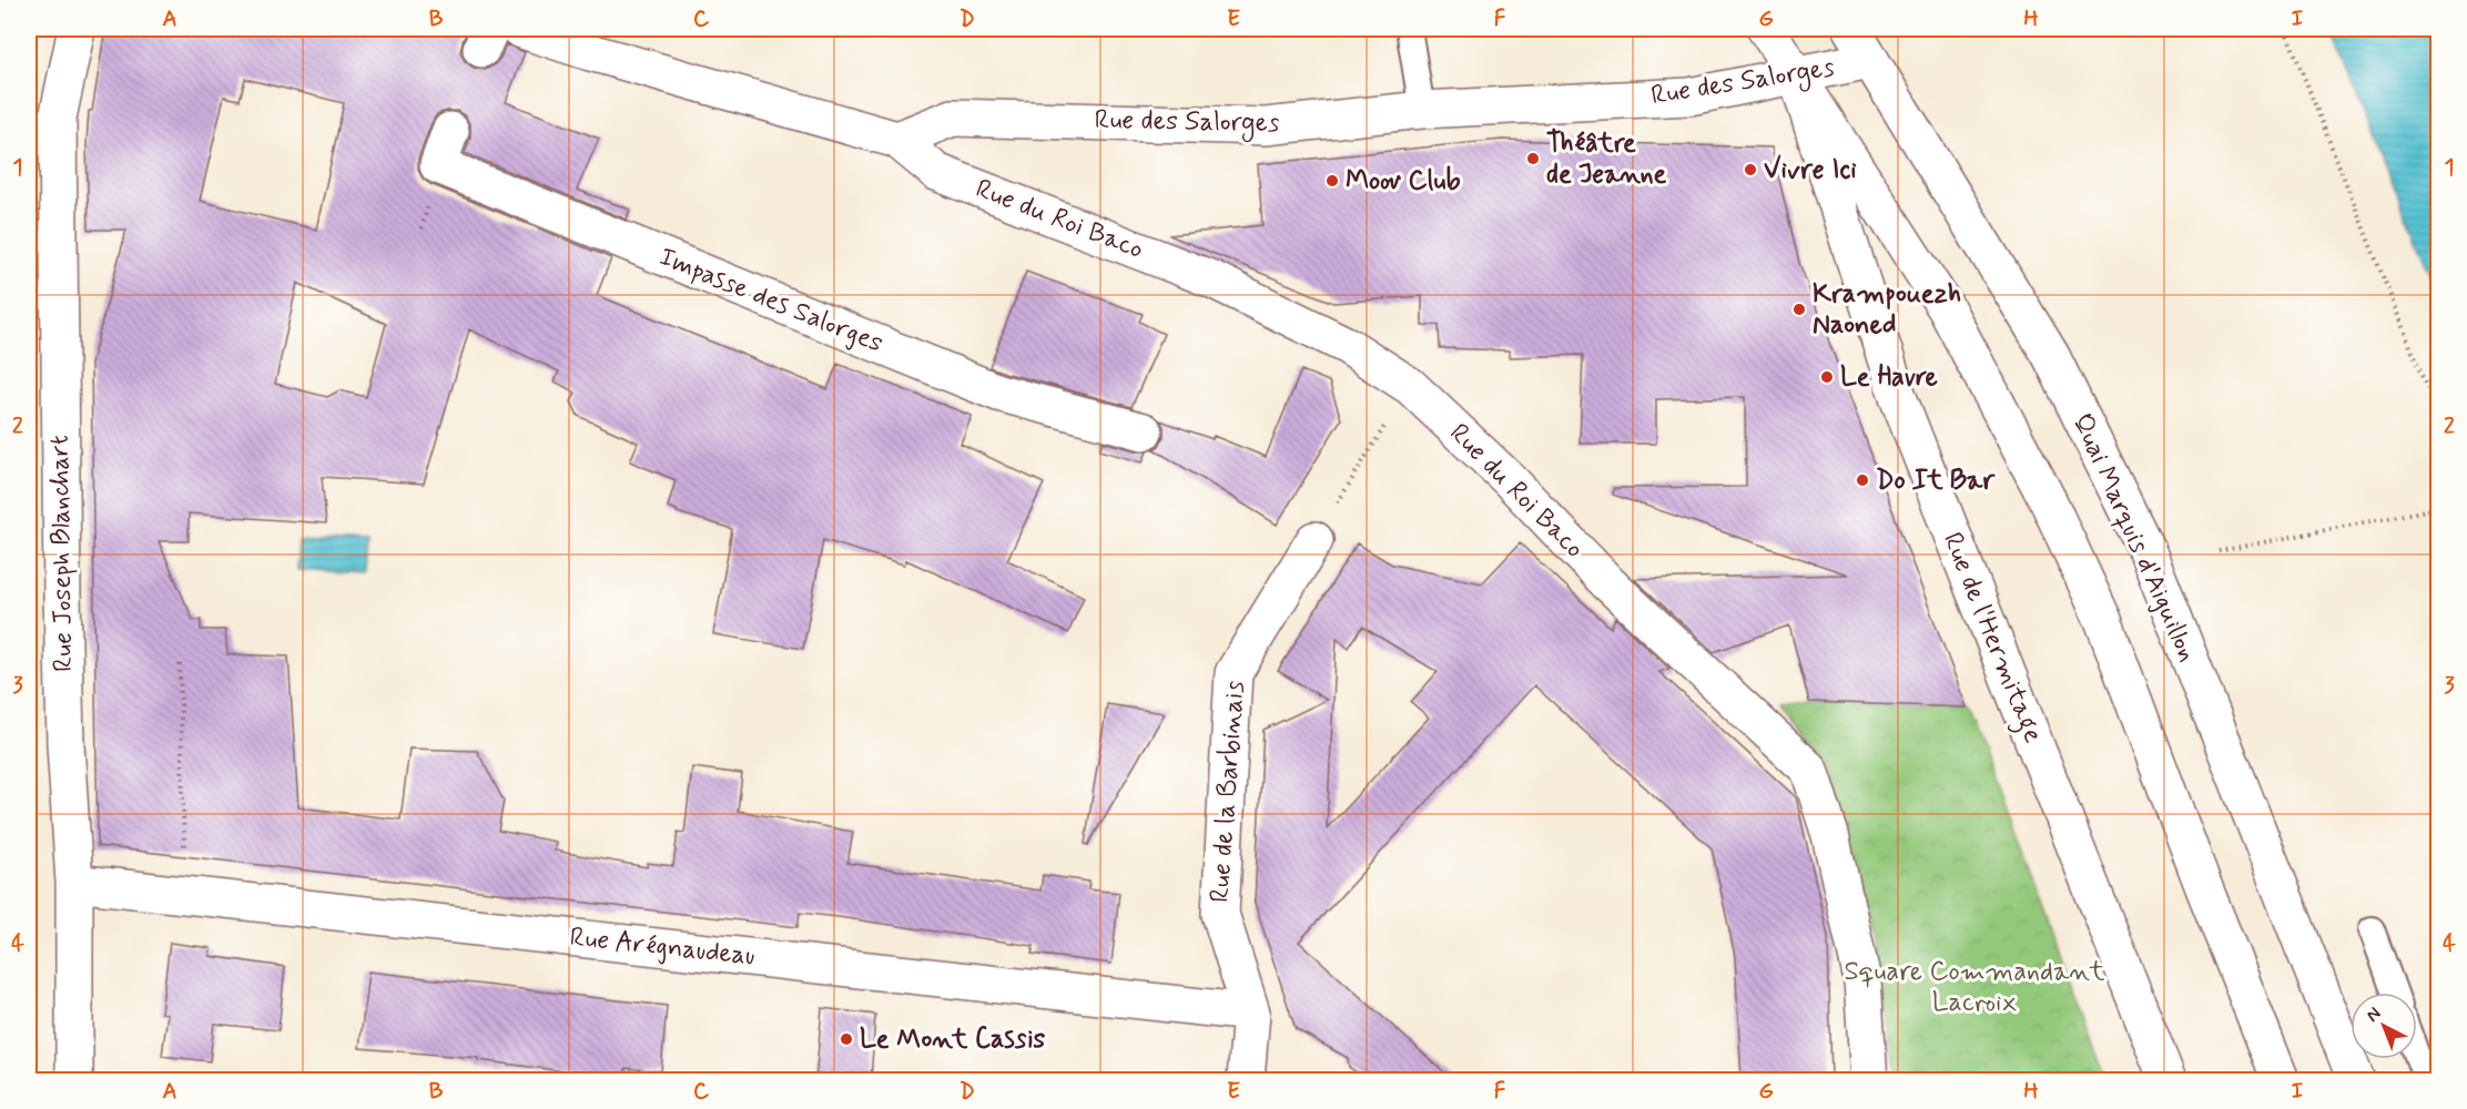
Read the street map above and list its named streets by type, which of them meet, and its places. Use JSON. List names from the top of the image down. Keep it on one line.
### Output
{"streets":{"street":["Rue des Salorges","Rue du Roi Baco","Impasse des Salorges","Quai Marquis d'Aiguillon","Rue Joseph Blanchart","Rue de l'Hermitage","Rue de la Barbinais","Rue Arégnaudeau"]},"crossings":[["Rue des Salorges","Rue du Roi Baco"],["Rue des Salorges","Quai Marquis d'Aiguillon"],["Rue des Salorges","Rue de l'Hermitage"],["Rue Joseph Blanchart","Rue Arégnaudeau"],["Rue de la Barbinais","Rue Arégnaudeau"]],"parks":["Square Commandant Lacroix"],"places":["Théâtre de Jeanne","Vivre Ici","Moov Club","Krampouezh Naoned","Le Havre","Do It Bar","Le Mont Cassis"],"north":"top left","grid":{"columns":["A","B","C","D","E","F","G","H","I"],"rows":["1","2","3","4"]}}
